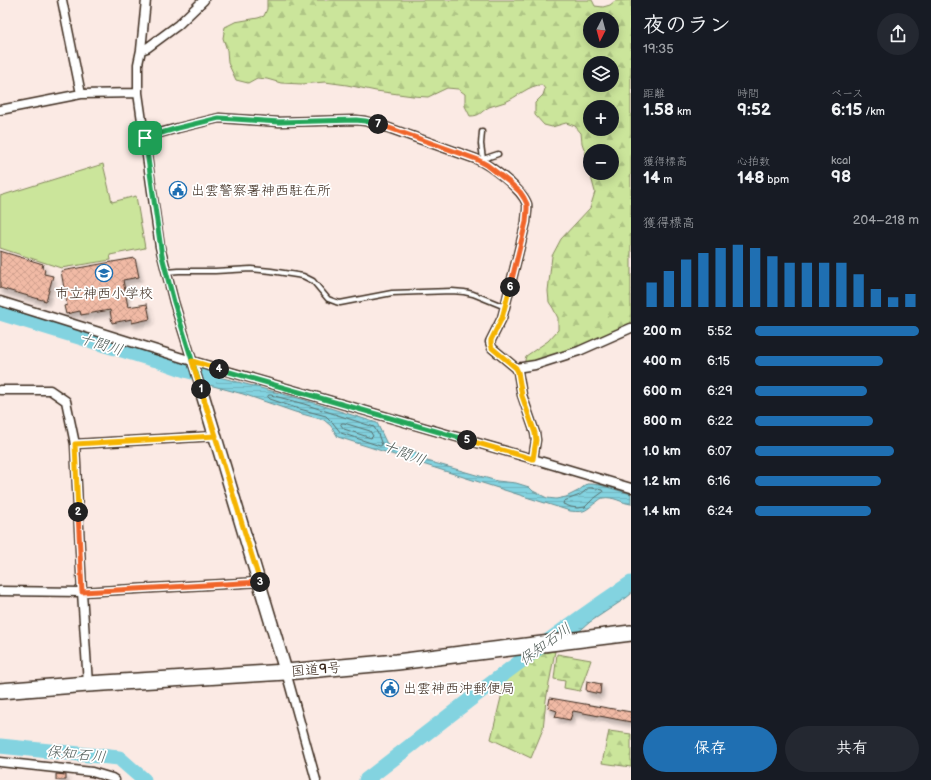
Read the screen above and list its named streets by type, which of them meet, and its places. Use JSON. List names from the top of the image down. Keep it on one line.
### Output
{"streets":{"highway":["国道9号"]},"water":["十間川","保知石川"],"places":{"public building":["出雲警察署神西駐在所","出雲神西沖郵便局"],"school or university":["市立神西小学校"]},"north":"bottom","page":{"heading":["夜のラン","19:35"],"map_buttons":["+","−"],"stats":[["距離","1.58 km"],["時間","9:52"],["ペース","6:15 /km"],["獲得標高","14 m"],["心拍数","148 bpm"],["kcal","98"]],"pins":["7","6","4","1","5","2","3"],"chart":["獲得標高","204–218 m"],"list":[{"name":"200 m","note":"5:52"},{"name":"400 m","note":"6:15"},{"name":"600 m","note":"6:29"},{"name":"800 m","note":"6:22"},{"name":"1.0 km","note":"6:07"},{"name":"1.2 km","note":"6:16"},{"name":"1.4 km","note":"6:24"}],"buttons":["保存","共有"]}}
